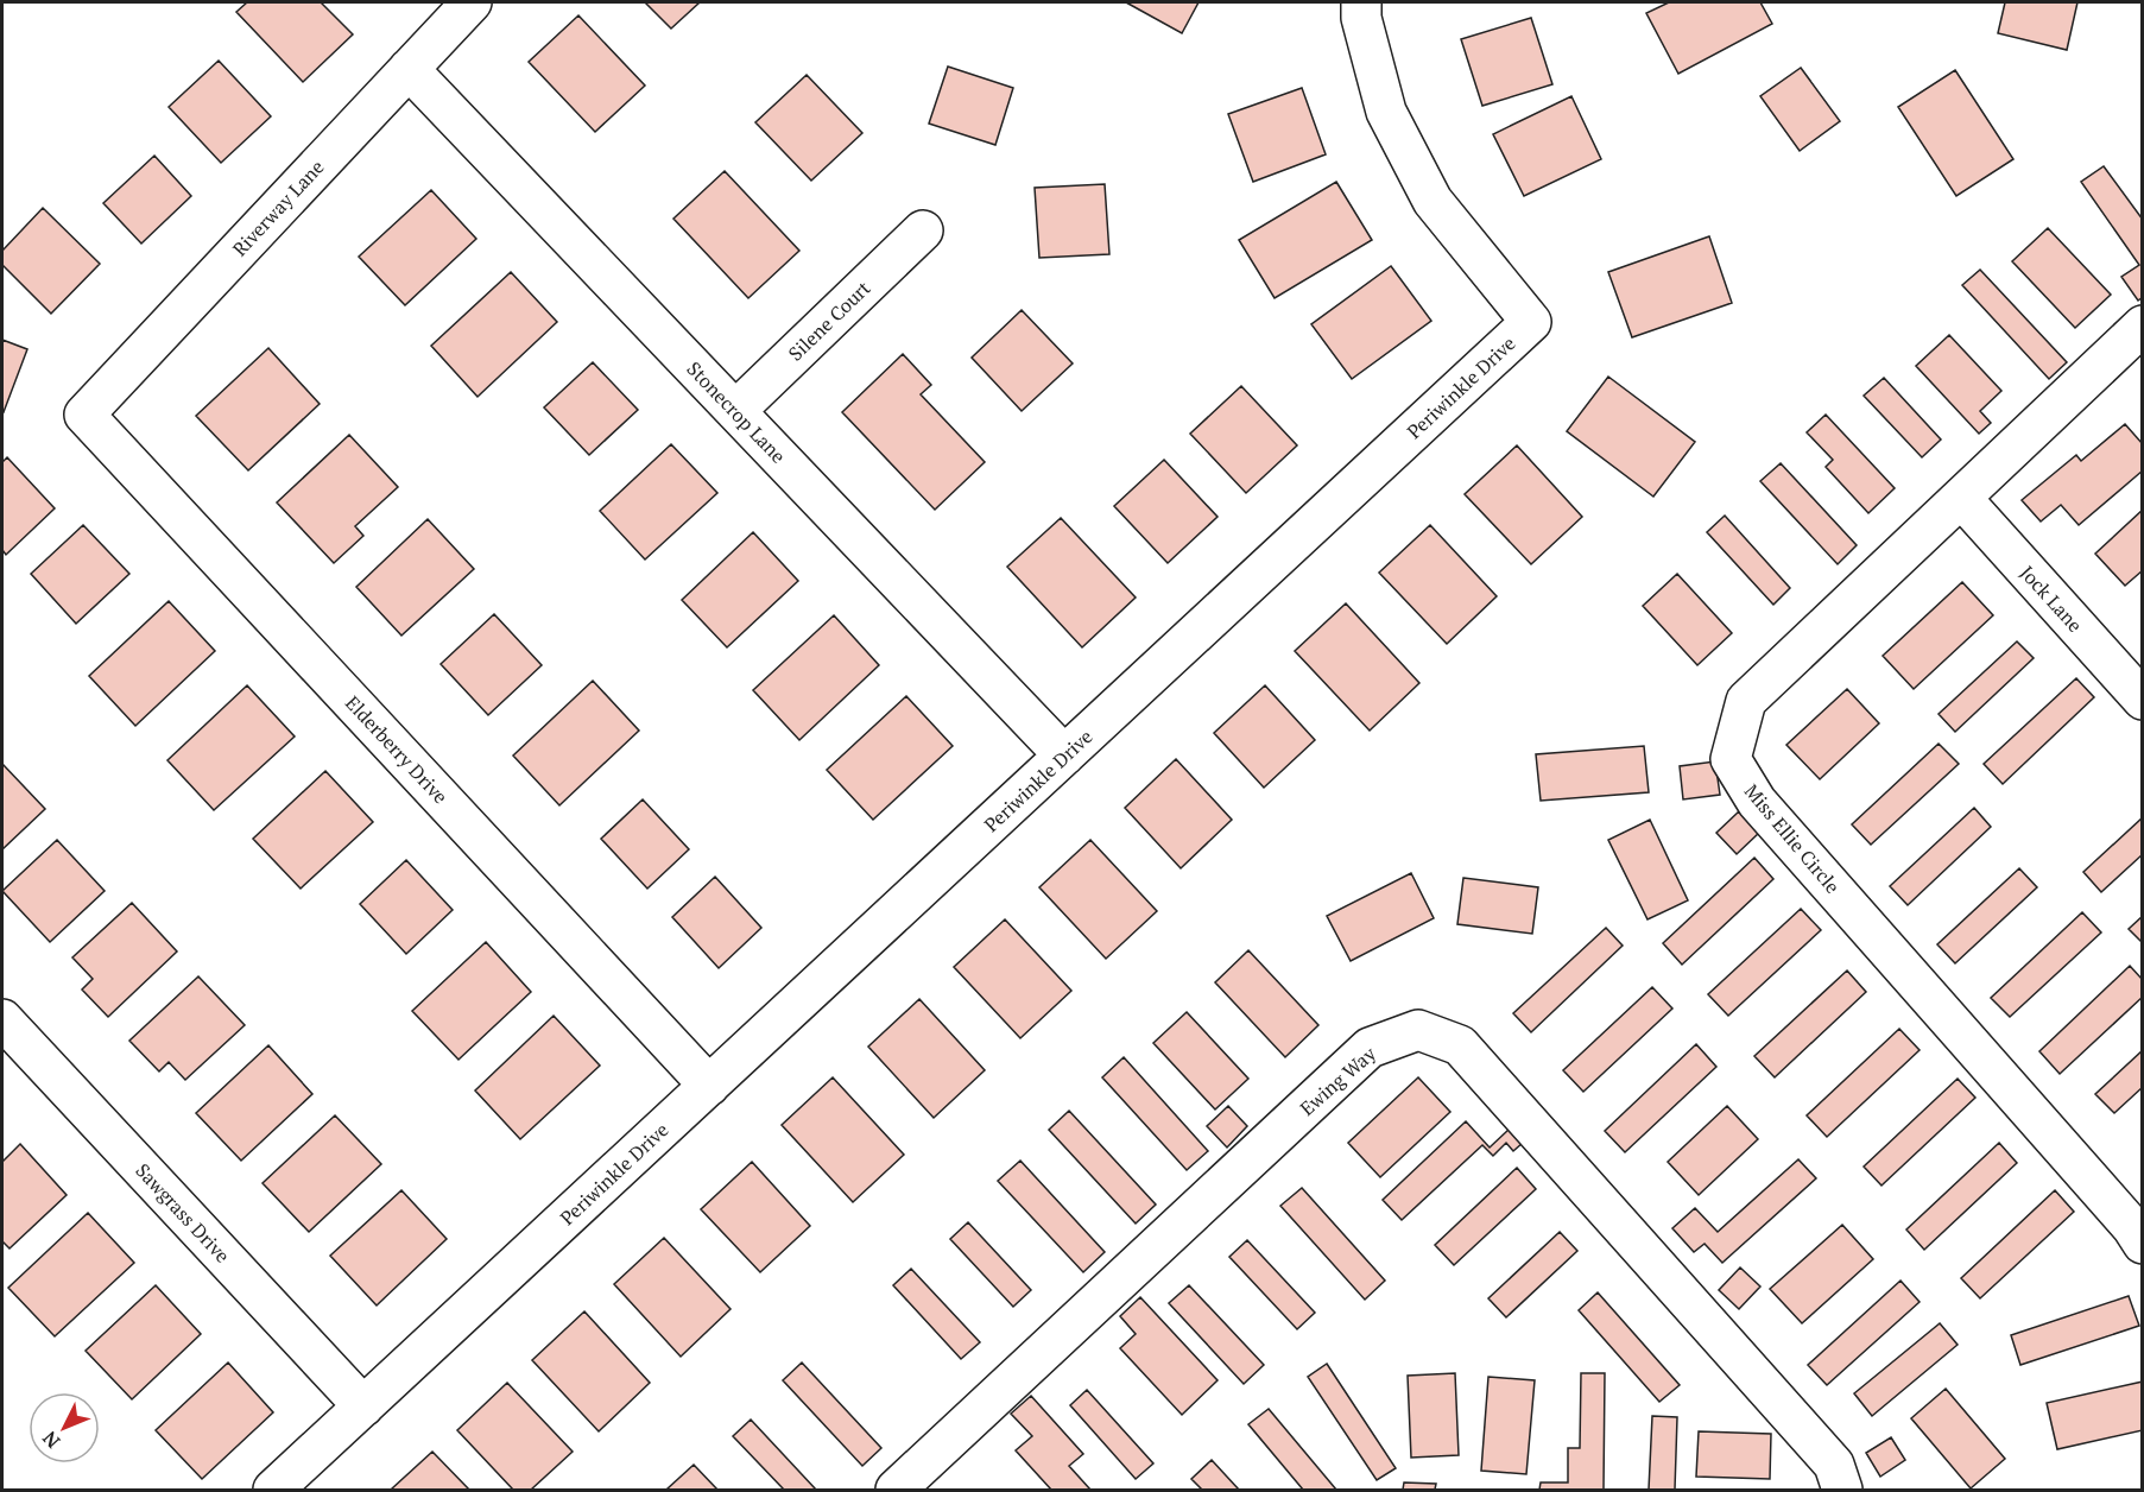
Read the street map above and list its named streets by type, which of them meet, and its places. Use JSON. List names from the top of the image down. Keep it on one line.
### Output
{"streets":{"street":["Riverway Lane","Silene Court","Periwinkle Drive","Stonecrop Lane","Jock Lane","Elderberry Drive","Miss Ellie Circle","Ewing Way","Sawgrass Drive"]},"crossings":[["Riverway Lane","Stonecrop Lane"],["Riverway Lane","Elderberry Drive"],["Silene Court","Stonecrop Lane"],["Periwinkle Drive","Stonecrop Lane"],["Periwinkle Drive","Elderberry Drive"],["Periwinkle Drive","Sawgrass Drive"],["Jock Lane","Miss Ellie Circle"]],"north":"bottom left"}
